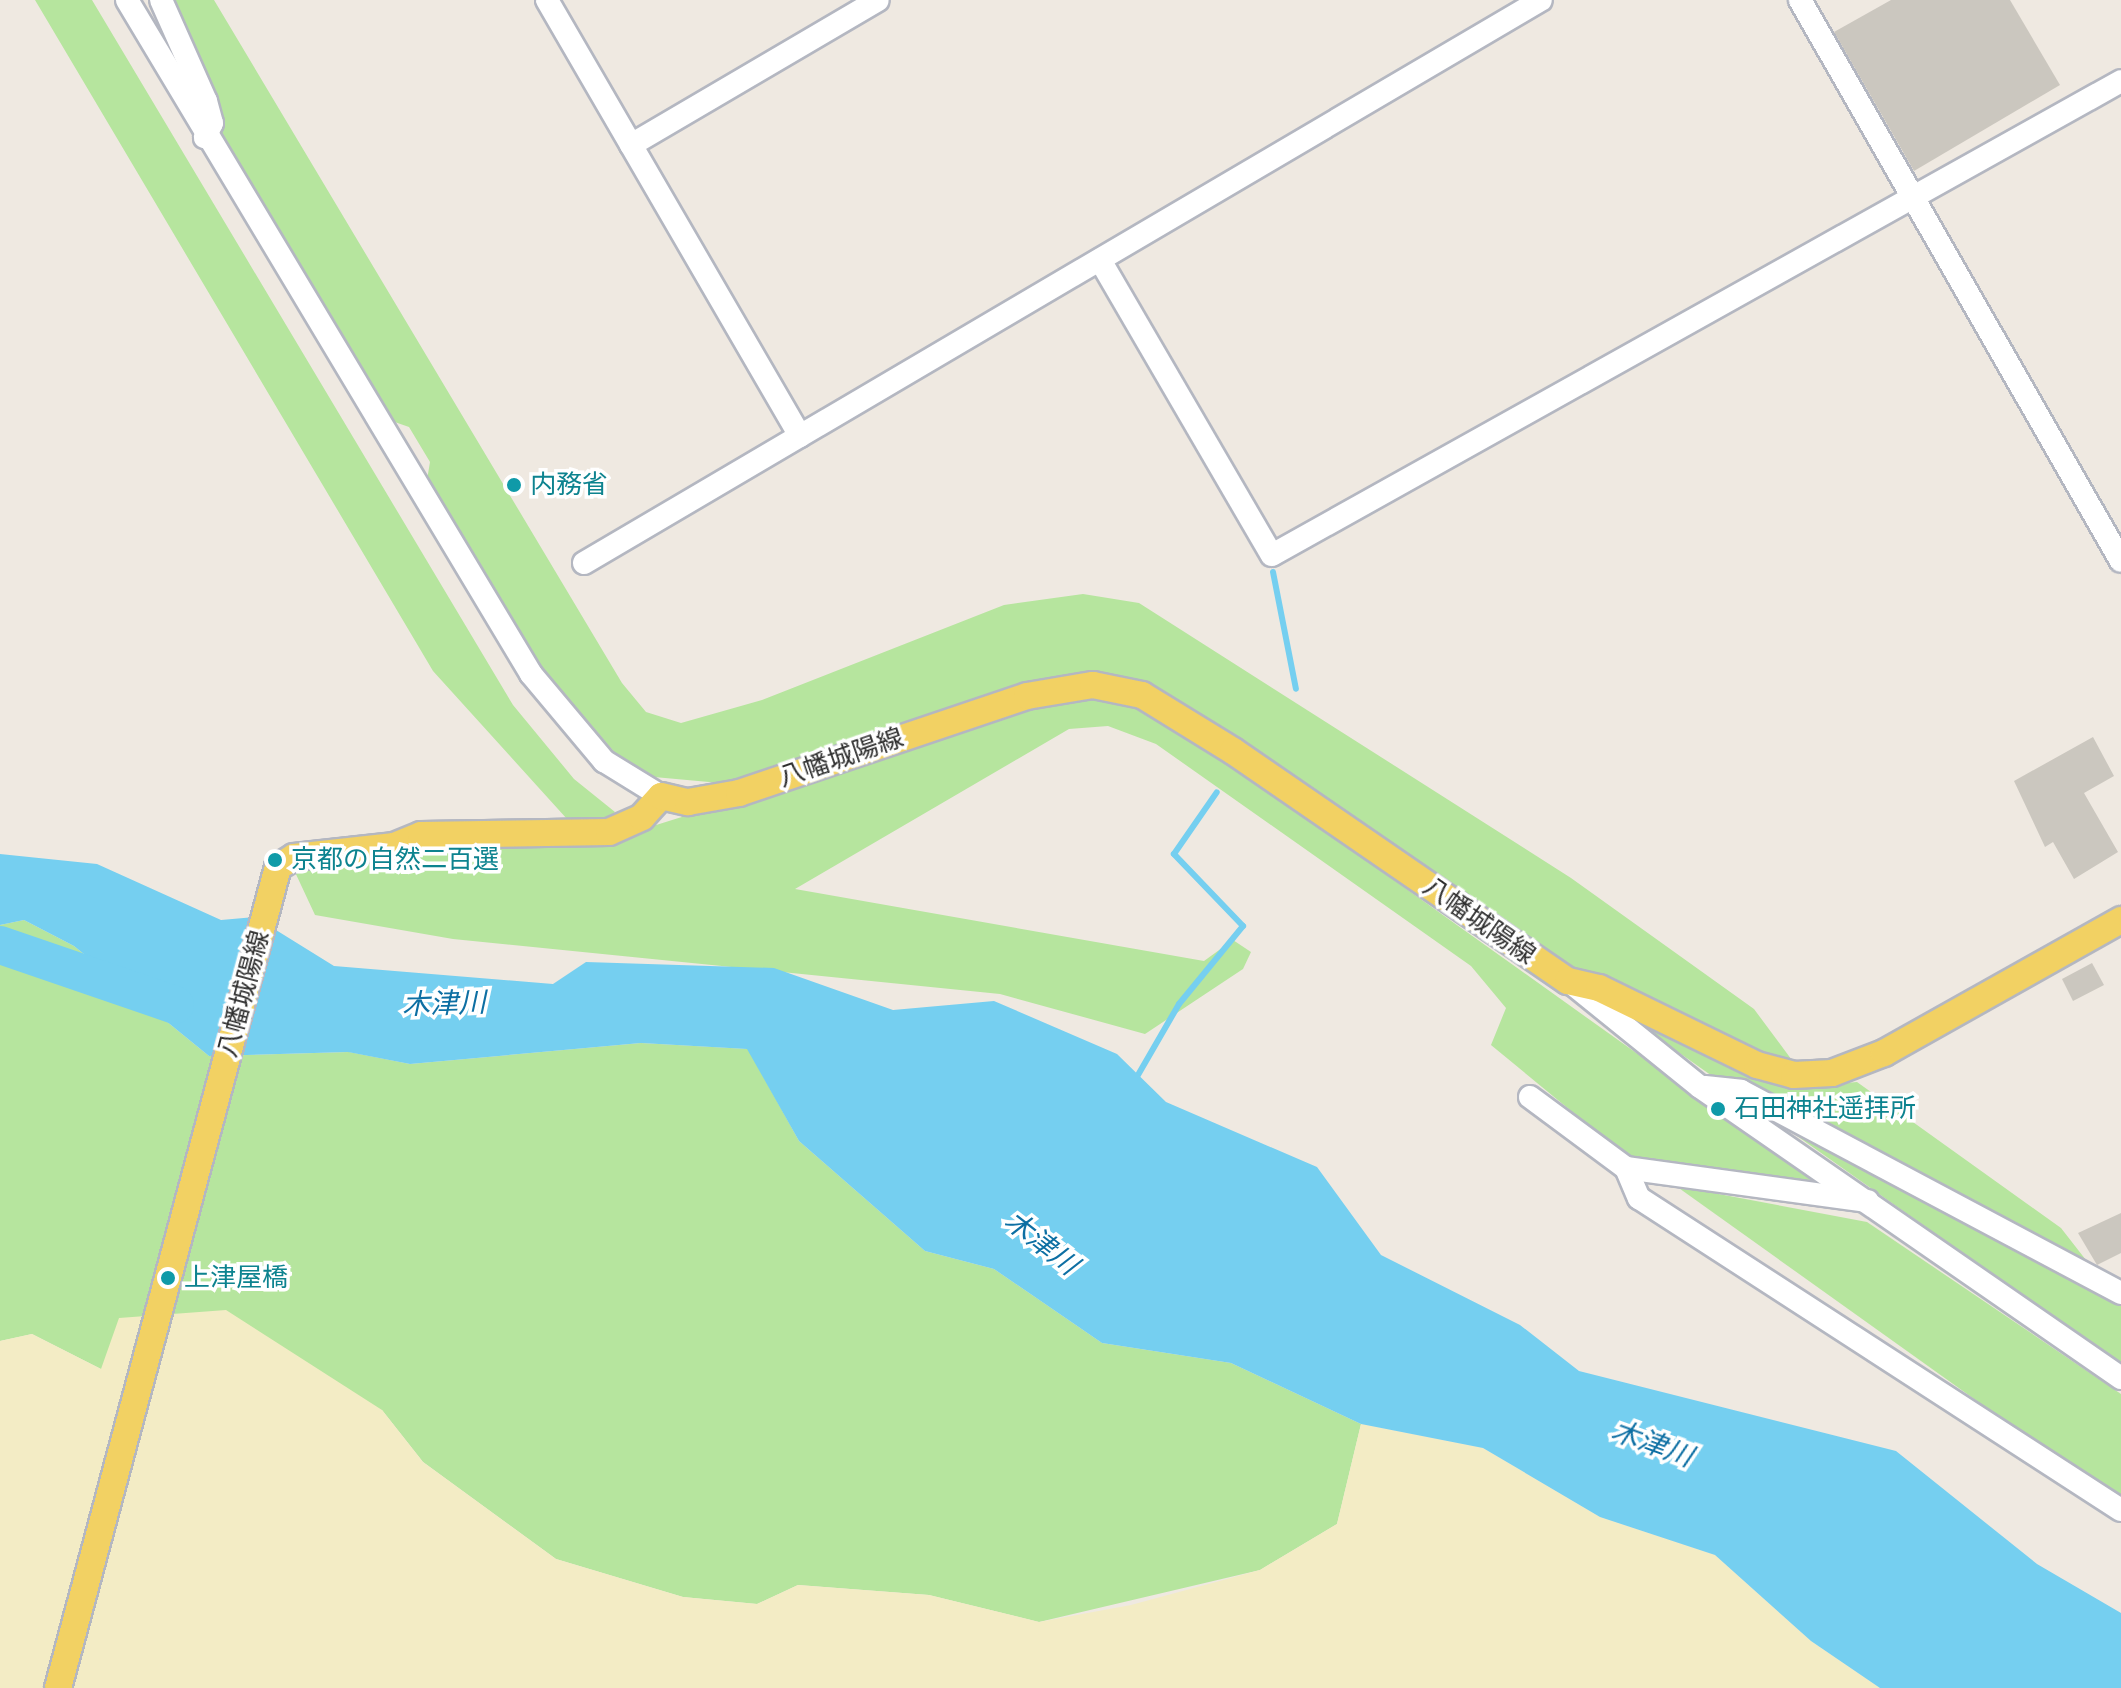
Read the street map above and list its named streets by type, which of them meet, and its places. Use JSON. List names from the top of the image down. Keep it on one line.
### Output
{"streets":{"main road":["八幡城陽線"]},"water":["木津川"],"places":["内務省","京都の自然二百選","石田神社遥拝所","上津屋橋"]}
